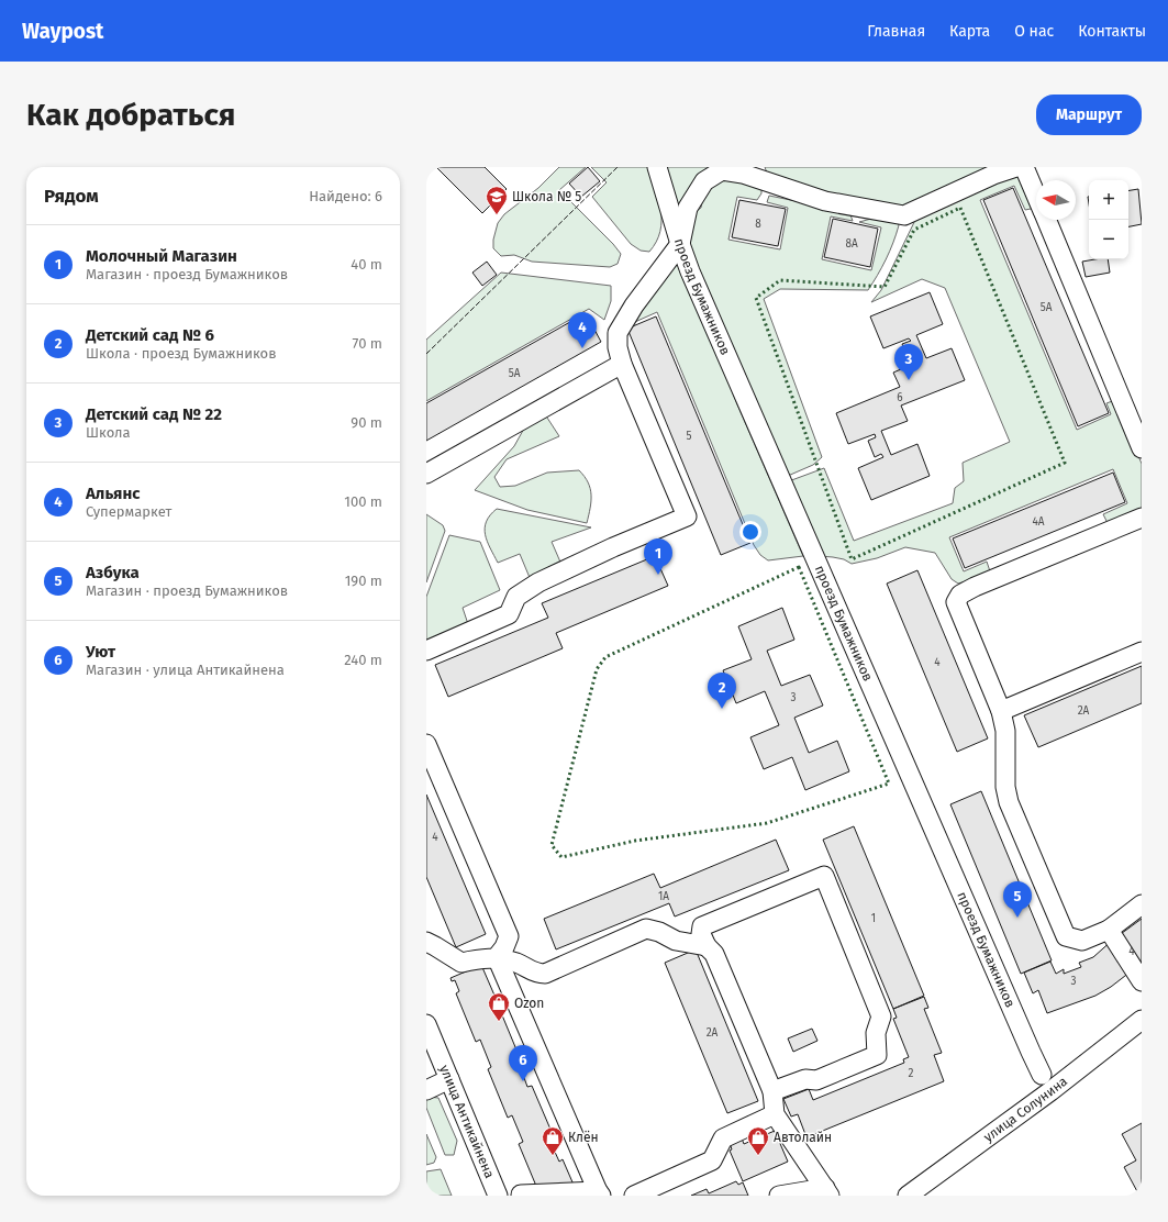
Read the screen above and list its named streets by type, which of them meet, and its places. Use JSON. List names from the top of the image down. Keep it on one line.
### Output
{"streets":{"street":["проезд Бумажников","улица Солунина","улица Антикайнена"]},"places":{"school or university":["Школа № 5"],"shop":["Ozon","Клён","Автолайн"]},"house_numbers":["8","8А","5А","5А","6","5","4А","4","3","2А","4","1А","1","4","3","2А","2"],"north":"left","page":{"header":"Waypost","nav":["Главная","Карта","О нас","Контакты"],"buttons":"Маршрут","title":"Как добраться","heading":["Рядом","Найдено: 6"],"map_buttons":["+","−"],"list":[{"mark":"1","name":"Молочный Магазин","note":"Магазин · проезд Бумажников","value":"40 m"},{"mark":"2","name":"Детский сад № 6","note":"Школа · проезд Бумажников","value":"70 m"},{"mark":"3","name":"Детский сад № 22","note":"Школа","value":"90 m"},{"mark":"4","name":"Альянс","note":"Супермаркет","value":"100 m"},{"mark":"5","name":"Азбука","note":"Магазин · проезд Бумажников","value":"190 m"},{"mark":"6","name":"Уют","note":"Магазин · улица Антикайнена","value":"240 m"}],"pins":["4","3","1","2","5","6"]}}
